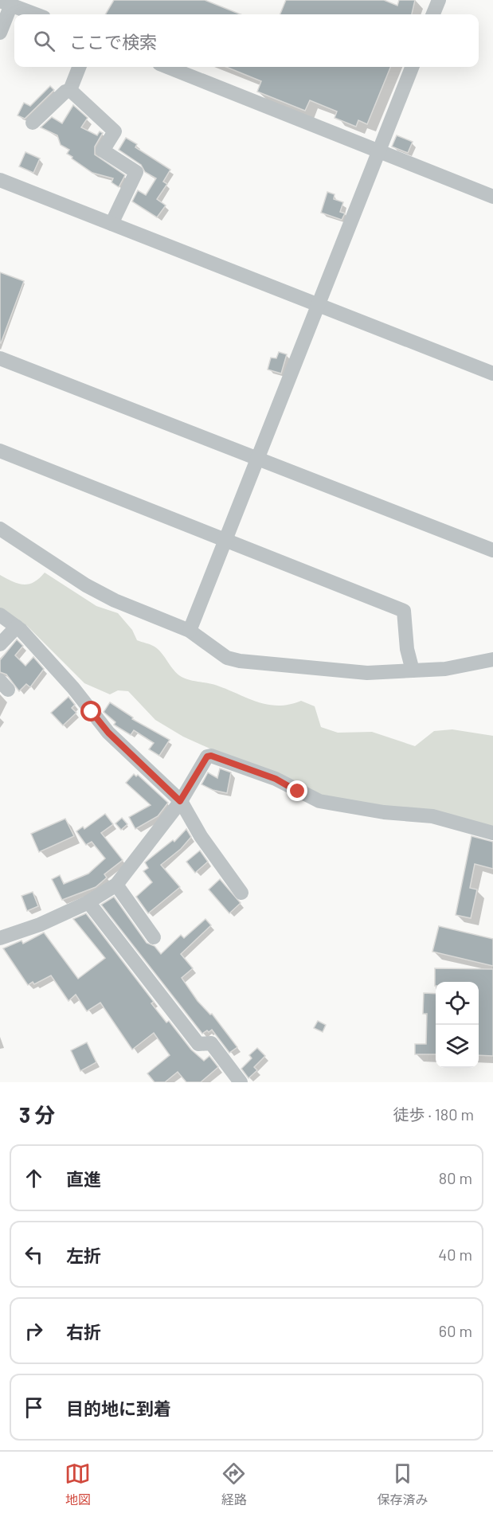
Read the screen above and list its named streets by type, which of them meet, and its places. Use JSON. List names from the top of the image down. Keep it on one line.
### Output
{"page":{"search":"ここで検索","heading":["3 分","徒歩 · 180 m"],"list":[["直進","80 m"],["左折","40 m"],["右折","60 m"],"目的地に到着"],"nav":["地図","経路","保存済み"]}}
